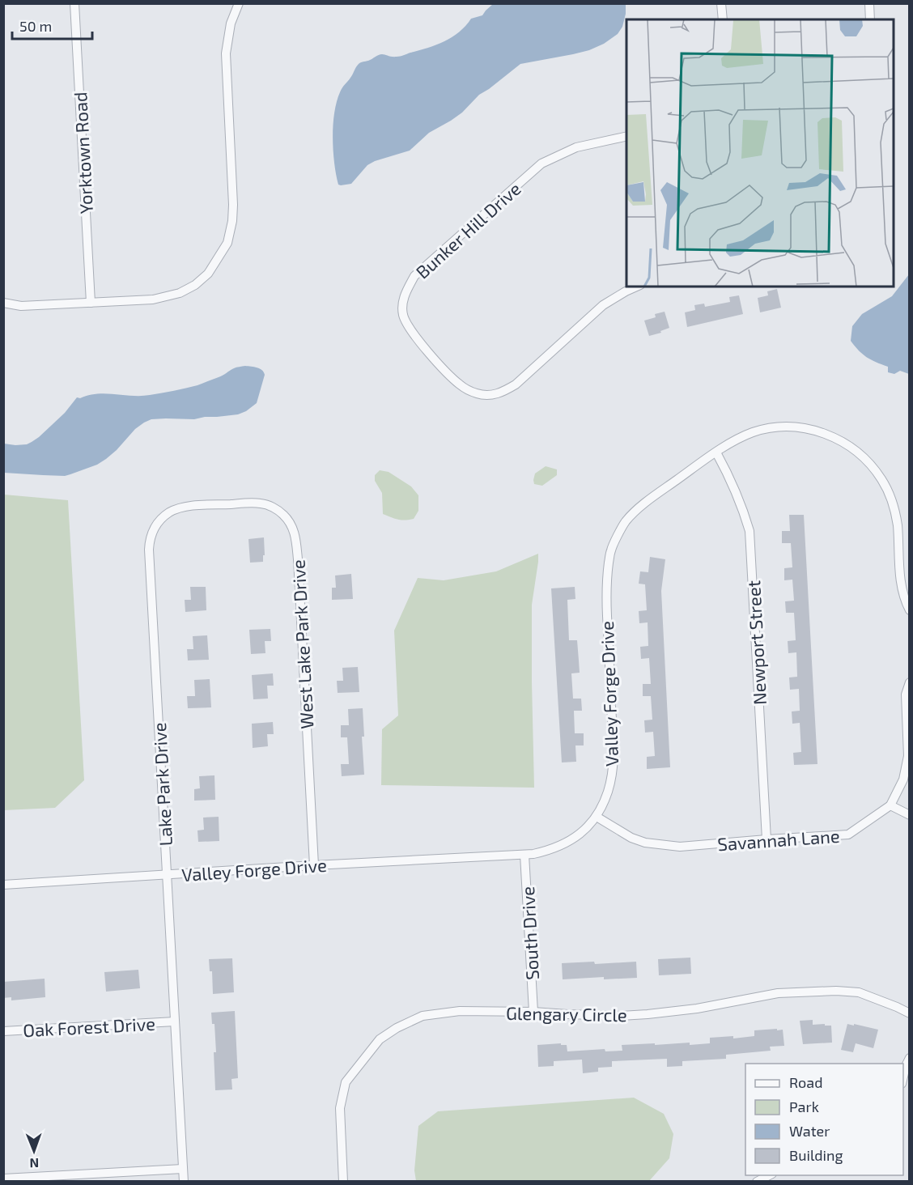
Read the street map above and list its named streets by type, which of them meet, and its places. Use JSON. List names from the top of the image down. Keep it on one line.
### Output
{"streets":{"street":["Yorktown Road","Bunker Hill Drive","Newport Street","West Lake Park Drive","Valley Forge Drive","Lake Park Drive","Savannah Lane","South Drive","Glengary Circle","Oak Forest Drive"]},"crossings":[["Newport Street","Valley Forge Drive"],["Newport Street","Savannah Lane"],["West Lake Park Drive","Valley Forge Drive"],["West Lake Park Drive","Lake Park Drive"],["Valley Forge Drive","Lake Park Drive"],["Valley Forge Drive","Savannah Lane"],["Valley Forge Drive","South Drive"],["Lake Park Drive","Oak Forest Drive"],["South Drive","Glengary Circle"]],"legend":["Road","Park","Water","Building"],"scale_bar":"50 m","north":"bottom"}
